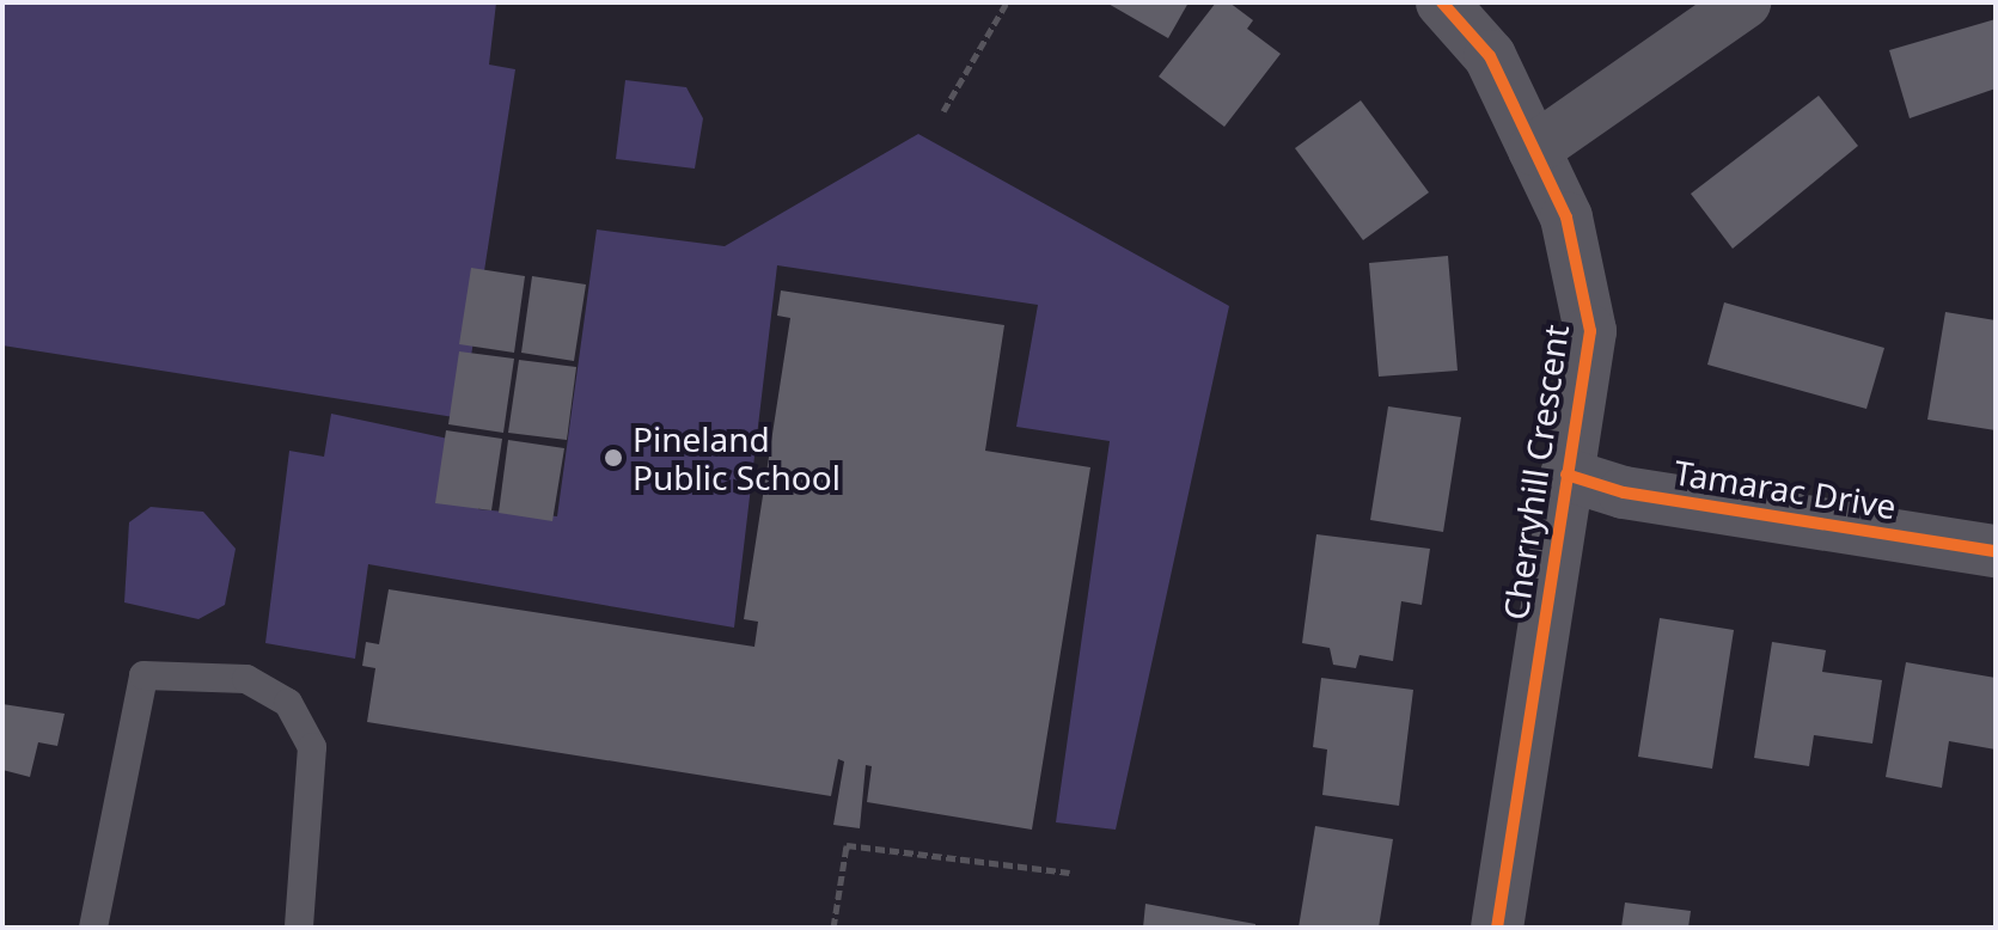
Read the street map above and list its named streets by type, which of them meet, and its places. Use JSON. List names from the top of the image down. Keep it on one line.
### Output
{"streets":{"street":["Cherryhill Crescent","Tamarac Drive"]},"crossings":[["Cherryhill Crescent","Tamarac Drive"]],"places":["Pineland Public School"]}
